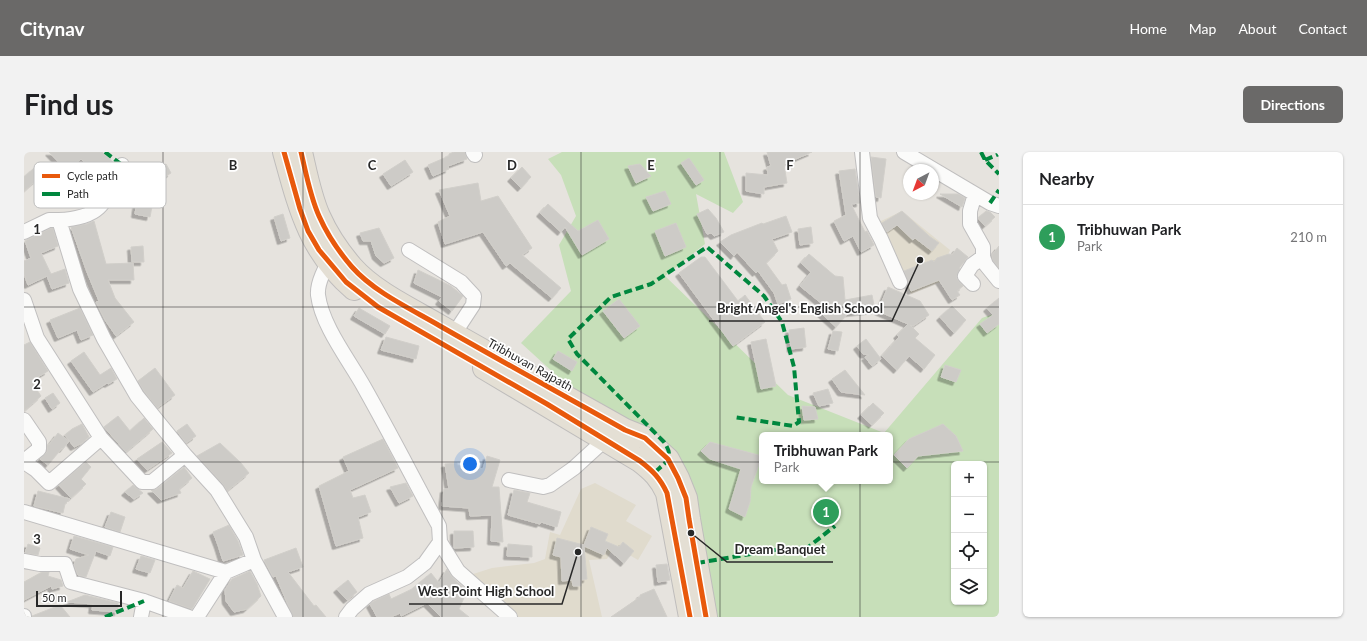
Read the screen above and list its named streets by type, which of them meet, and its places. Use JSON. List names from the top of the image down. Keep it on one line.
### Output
{"streets":{"highway":["Tribhuvan Rajpath"]},"places":["Bright Angel's English School","Dream Banquet","West Point High School"],"legend":["Cycle path","Path"],"scale_bar":"50 m","north":"bottom left","page":{"header":"Citynav","nav":["Home","Map","About","Contact"],"buttons":"Directions","title":"Find us","heading":"Nearby","list":[{"mark":"1","name":"Tribhuwan Park","note":"Park","value":"210 m"}],"popup":["Tribhuwan Park","Park"],"map_buttons":["+","−"],"pins":"1","scale":"50 m"},"grid":{"columns":["B","C","D","E","F"],"rows":["1","2","3"]}}
